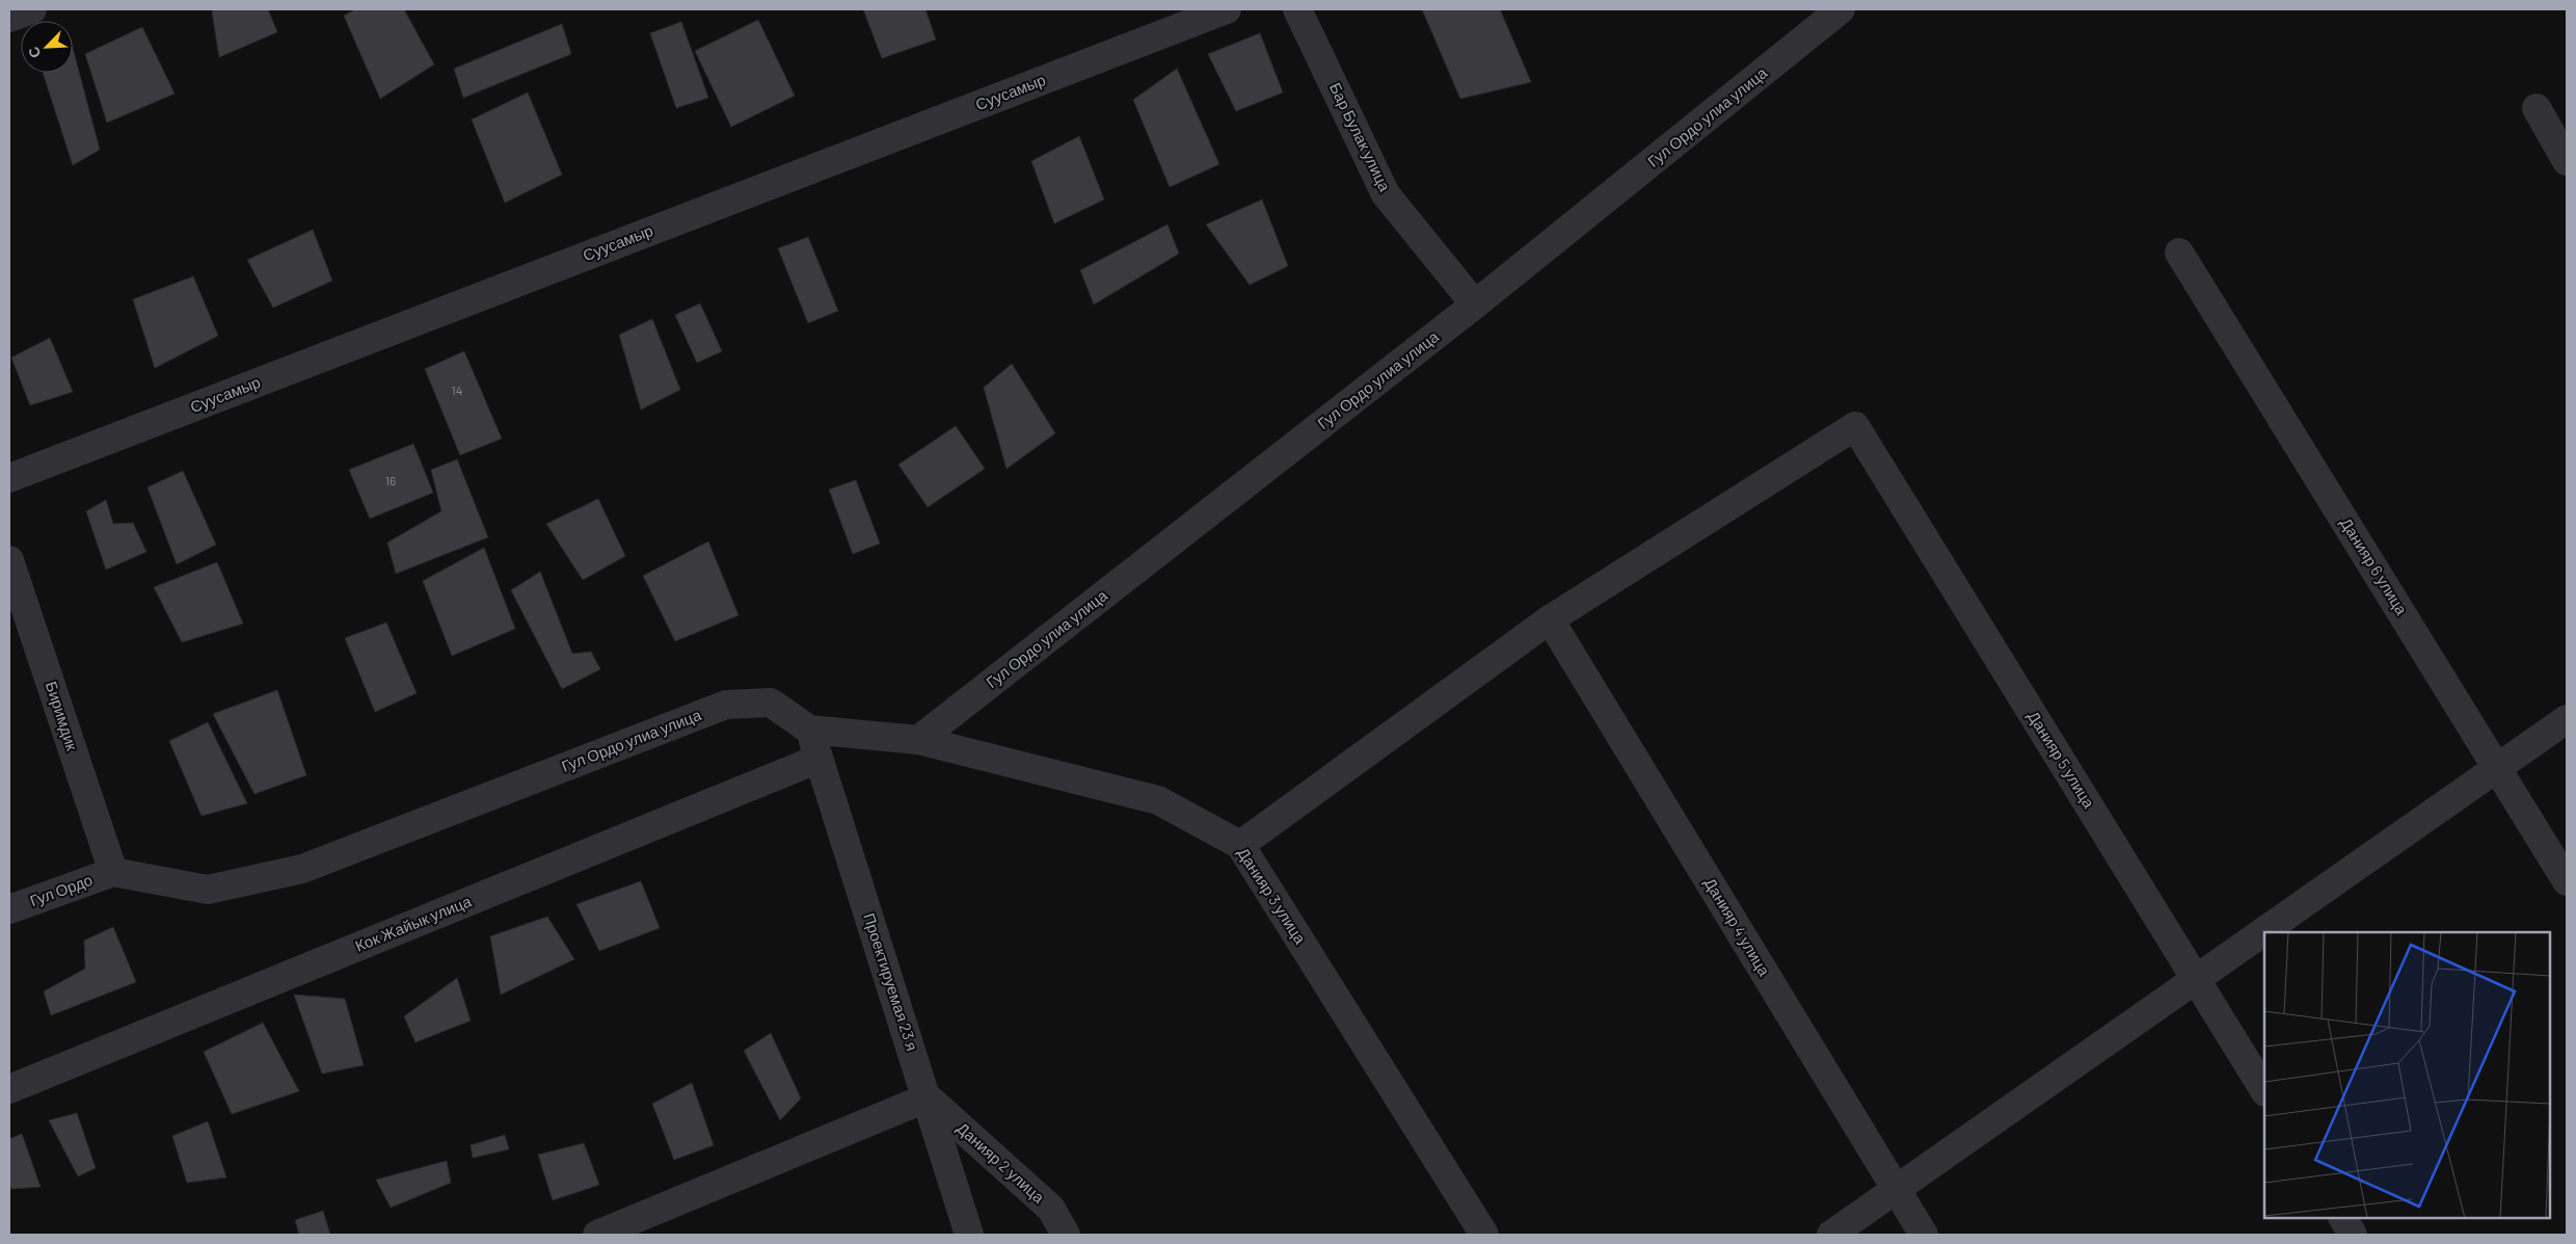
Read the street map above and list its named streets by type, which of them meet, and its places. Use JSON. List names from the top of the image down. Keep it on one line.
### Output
{"streets":{"street":["Суусамыр","Гул Ордо улиа улица","Бар Булак улица","Данияр 6 улица","Биримдик","Данияр 5 улица","Гул Ордо","Данияр 3 улица","Кок Жайык улица","Данияр 4 улица","Проектируемая 23 я","Данияр 2 улица"]},"crossings":[["Гул Ордо улиа улица","Бар Булак улица"],["Гул Ордо улиа улица","Биримдик"],["Гул Ордо улиа улица","Гул Ордо"],["Гул Ордо улиа улица","Данияр 3 улица"],["Гул Ордо улиа улица","Проектируемая 23 я"],["Биримдик","Гул Ордо"],["Данияр 5 улица","Данияр 4 улица"],["Кок Жайык улица","Проектируемая 23 я"],["Проектируемая 23 я","Данияр 2 улица"]],"house_numbers":["14","16"],"north":"bottom left"}
